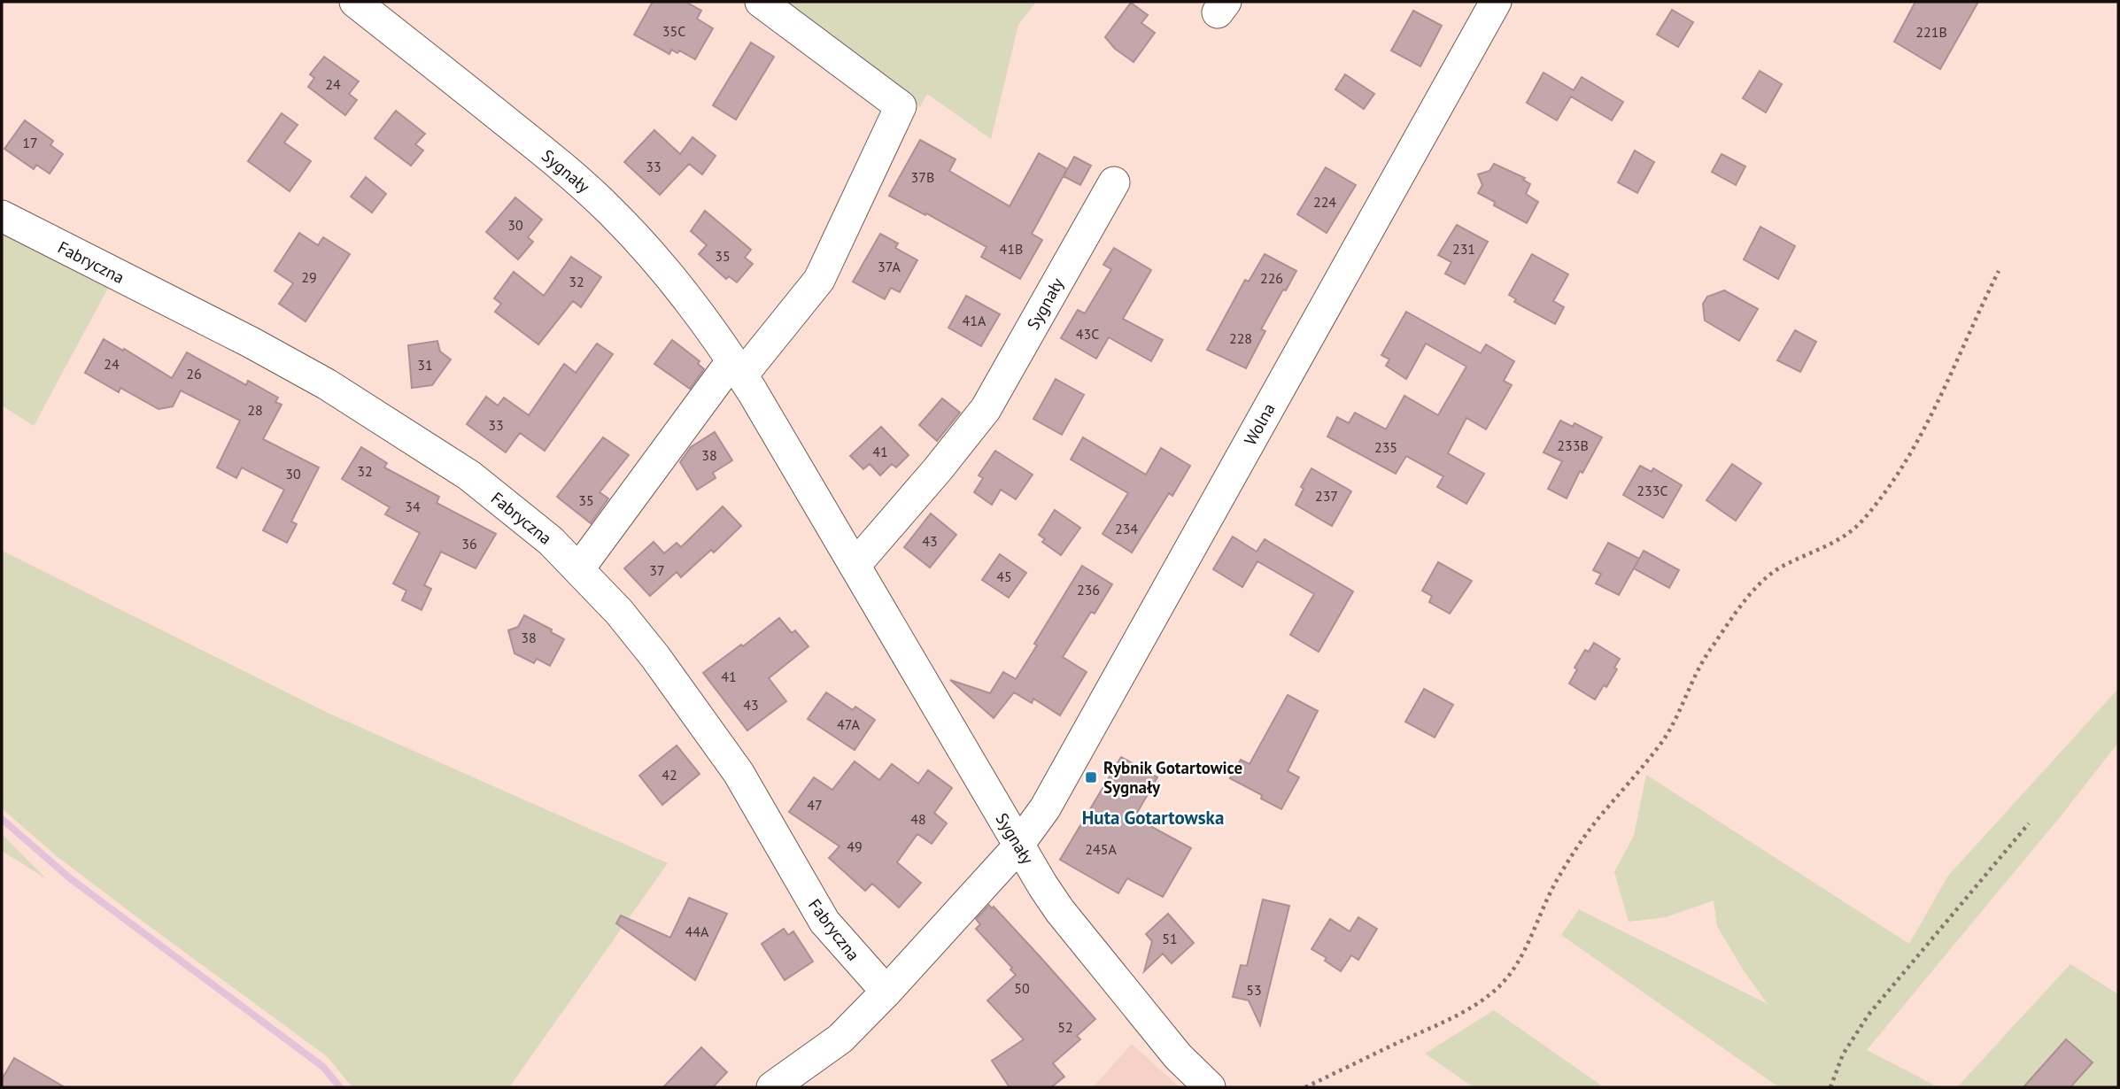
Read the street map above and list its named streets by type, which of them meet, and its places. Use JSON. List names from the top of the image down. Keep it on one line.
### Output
{"streets":{"street":["Sygnały","Fabryczna","Wolna"]},"crossings":[["Sygnały","Wolna"]],"districts":["Huta Gotartowska"],"places":{"transit":["Rybnik Gotartowice Sygnały"]},"house_numbers":["35C","221B","24","17","33","37B","224","30","41B","231","35","37A","29","226","32","41A","43C","228","24","31","26","28","33","233B","235","41","38","32","30","233C","237","35","34","234","43","36","37","45","236","38","41","43","47A","42","47","48","49","245A","44A","51","50","53","52"]}
